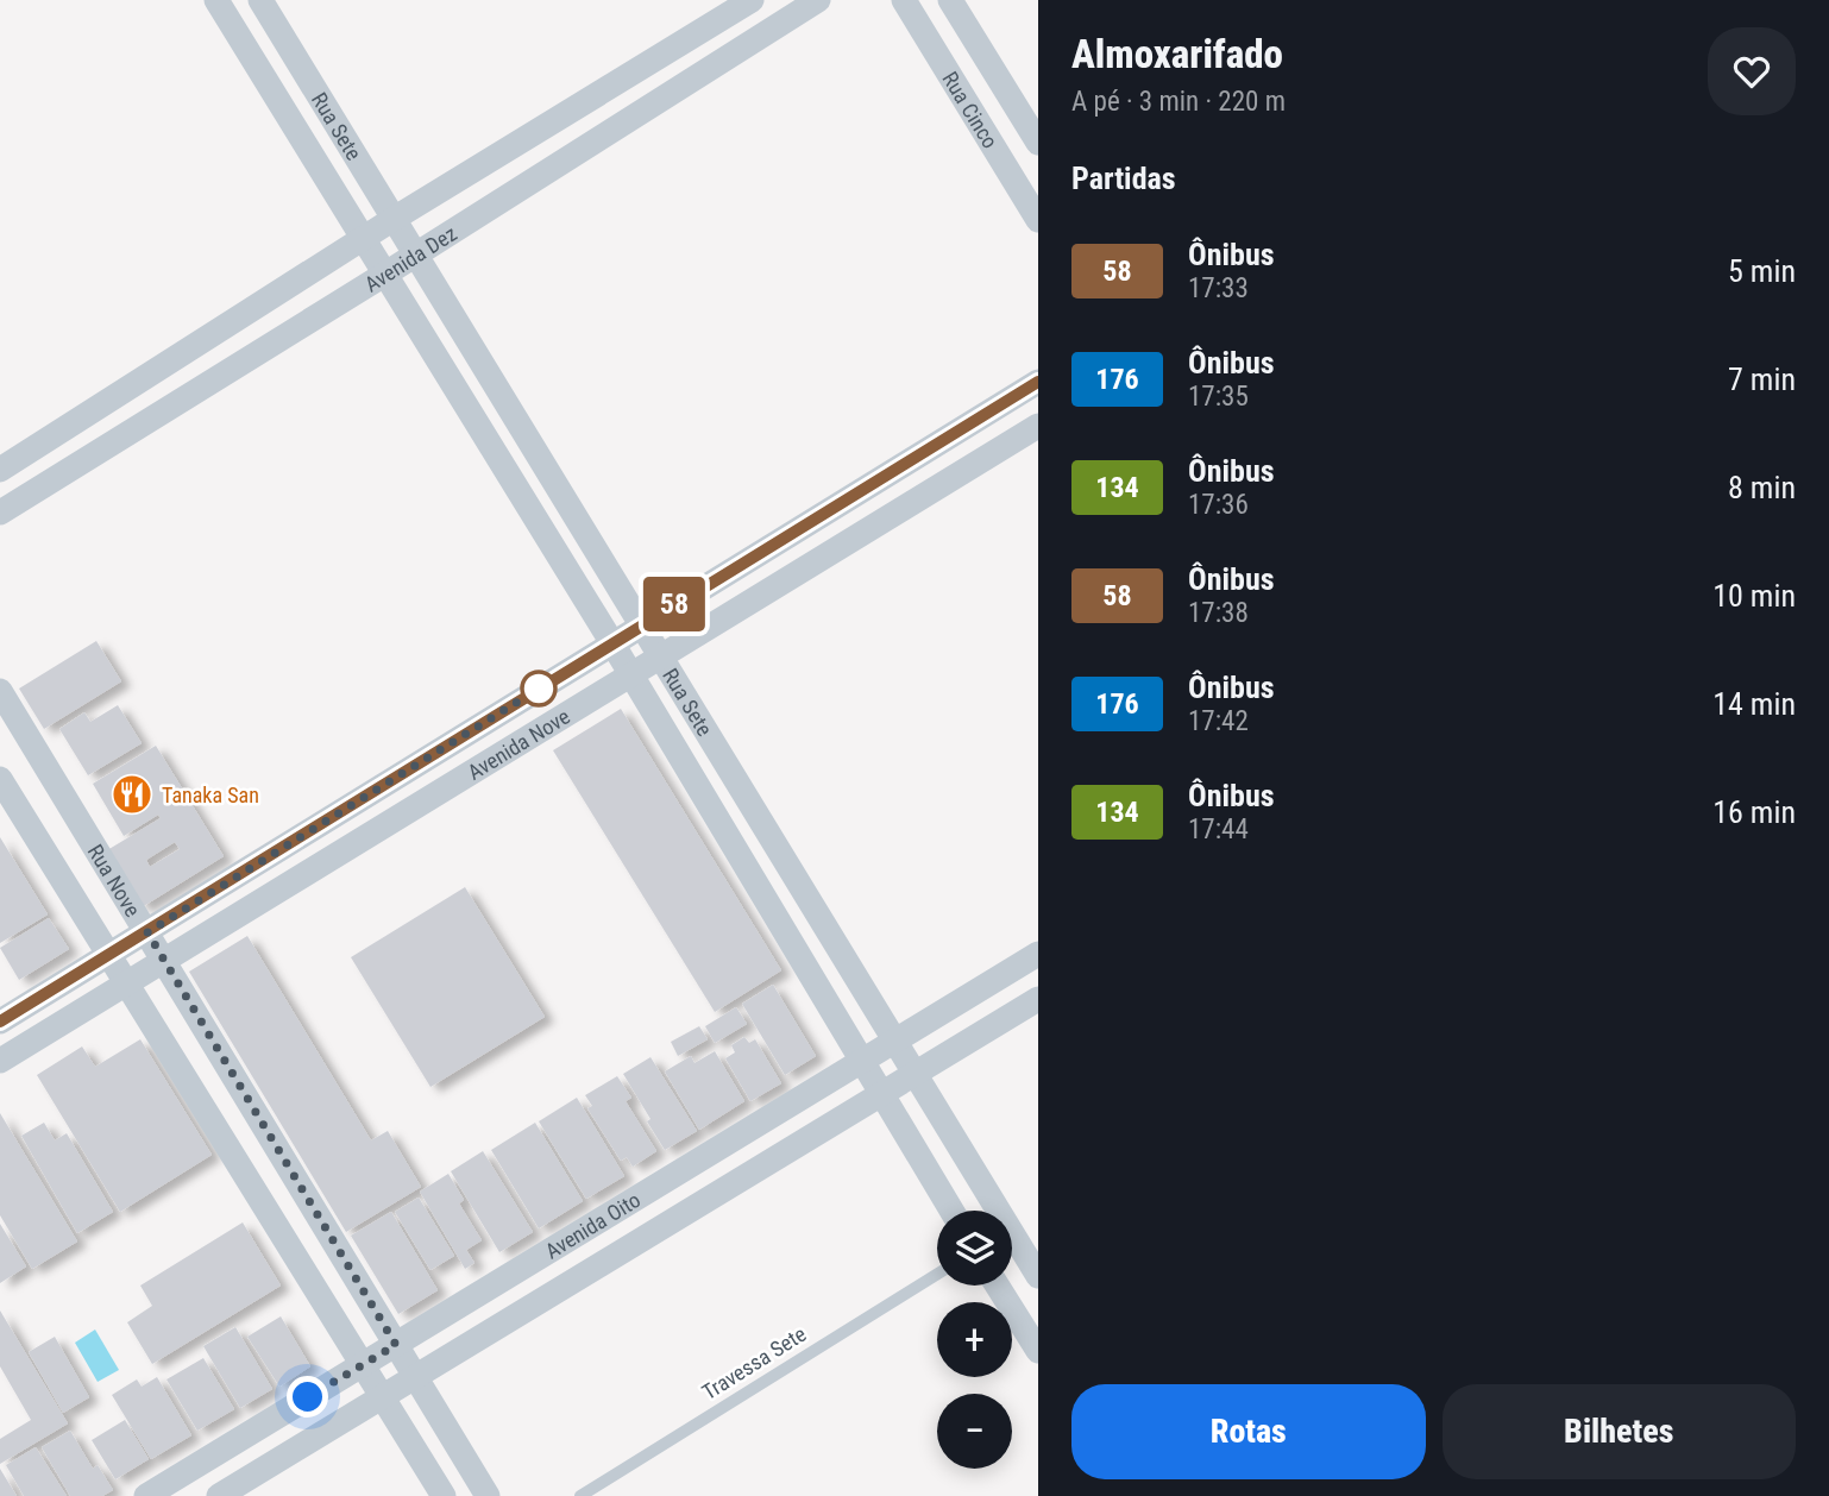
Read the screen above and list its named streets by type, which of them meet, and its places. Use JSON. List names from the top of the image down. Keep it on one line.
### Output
{"streets":{"street":["Rua Cinco","Rua Sete","Avenida Dez","Avenida Nove","Rua Nove","Avenida Oito"],"lane":["Travessa Sete"]},"crossings":[["Rua Sete","Avenida Dez"],["Rua Sete","Avenida Nove"],["Rua Sete","Avenida Oito"],["Avenida Nove","Rua Nove"],["Rua Nove","Avenida Oito"]],"places":{"restaurant":["Tanaka San"]},"lines":["bus line 58"],"page":{"on_map":"58","heading":[["Almoxarifado","A pé · 3 min · 220 m"],"Partidas"],"list":[{"mark":"58","name":"Ônibus","note":"17:33","value":"5 min"},{"mark":"176","name":"Ônibus","note":"17:35","value":"7 min"},{"mark":"134","name":"Ônibus","note":"17:36","value":"8 min"},{"mark":"58","name":"Ônibus","note":"17:38","value":"10 min"},{"mark":"176","name":"Ônibus","note":"17:42","value":"14 min"},{"mark":"134","name":"Ônibus","note":"17:44","value":"16 min"}],"map_buttons":["+","−"],"buttons":["Rotas","Bilhetes"]}}
